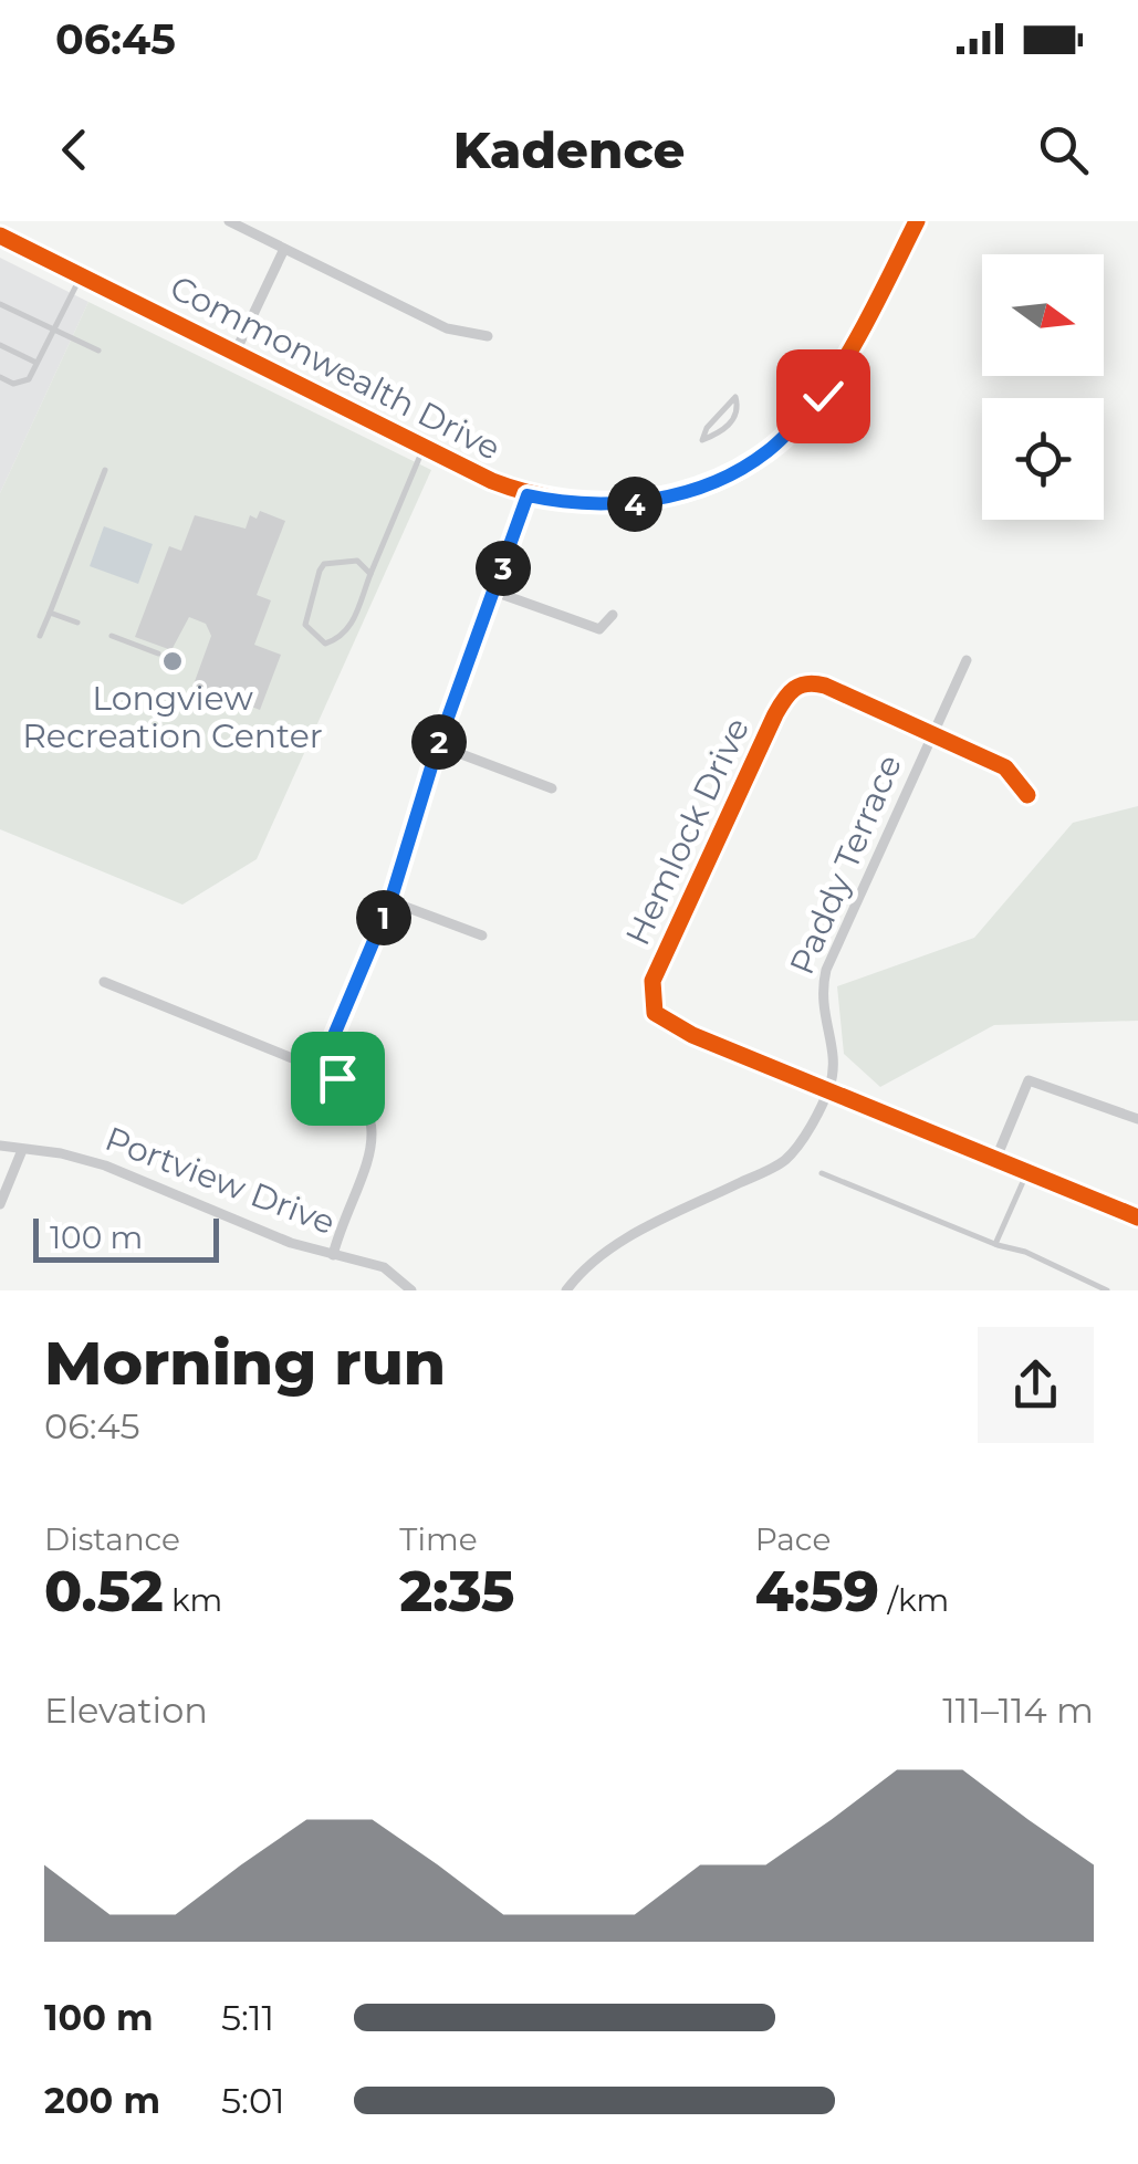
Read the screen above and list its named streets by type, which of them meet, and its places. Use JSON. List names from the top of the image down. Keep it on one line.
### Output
{"streets":{"street":["Commonwealth Drive","Hemlock Drive","Paddy Terrace","Portview Drive"]},"crossings":[["Hemlock Drive","Paddy Terrace"]],"places":["Longview Recreation Center"],"scale_bar":"100 m","north":"right","page":{"status":"06:45","header":"Kadence","pins":["4","3","2","1"],"scale":"100 m","heading":["Morning run","06:45"],"stats":[["Distance","0.52 km"],["Time","2:35"],["Pace","4:59 /km"]],"chart":["Elevation","111–114 m"],"list":[{"name":"100 m","note":"5:11"},{"name":"200 m","note":"5:01"}]}}
